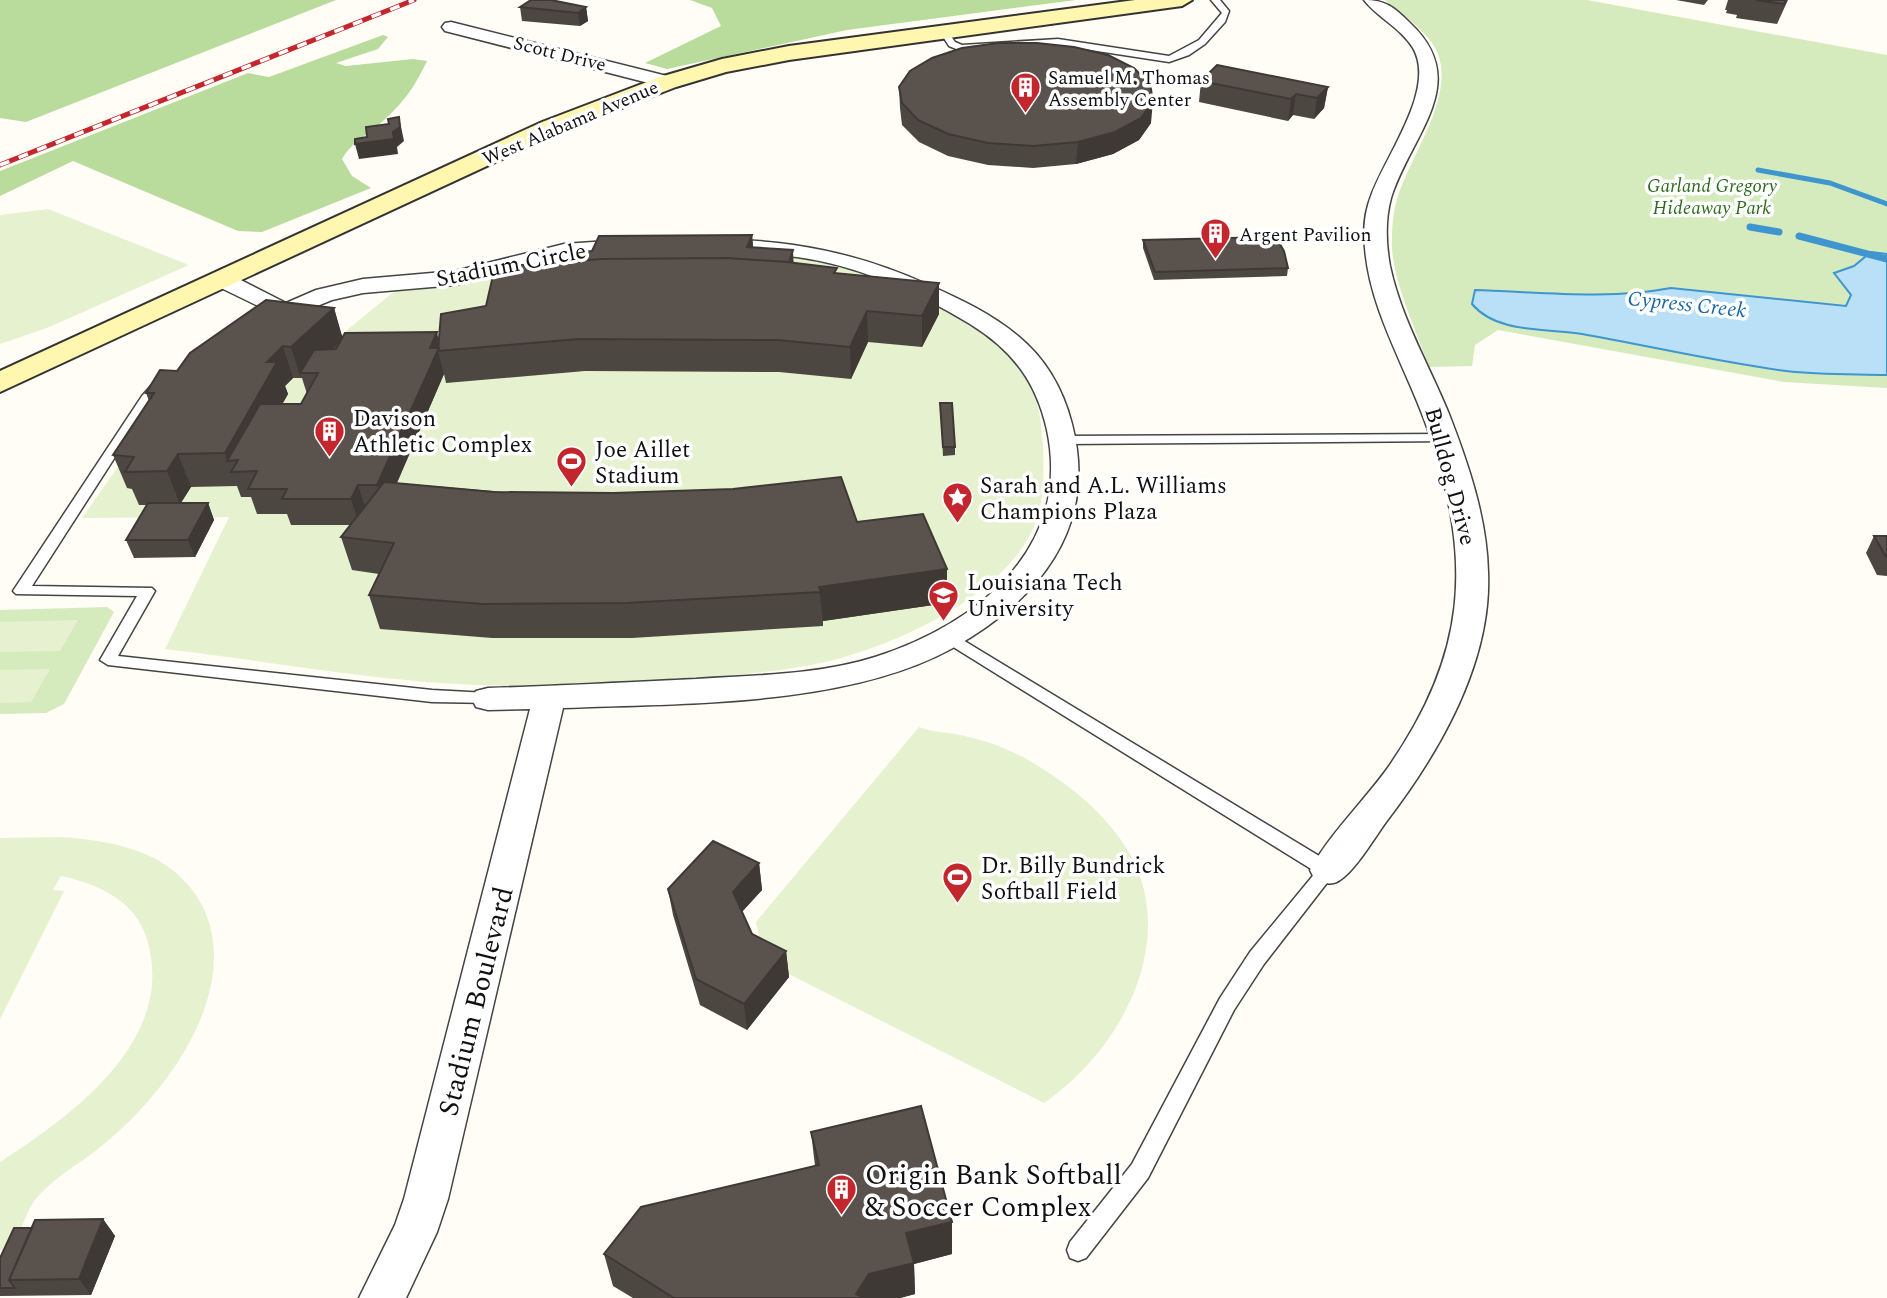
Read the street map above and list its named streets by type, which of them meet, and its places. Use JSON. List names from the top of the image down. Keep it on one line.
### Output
{"streets":{"main road":["West Alabama Avenue"],"street":["Scott Drive","Stadium Circle","Bulldog Drive","Stadium Boulevard"]},"crossings":[["Scott Drive","West Alabama Avenue"],["West Alabama Avenue","Stadium Circle"],["Stadium Circle","Stadium Boulevard"]],"water":["Cypress Creek"],"parks":["Garland Gregory Hideaway Park"],"places":{"building":["Samuel M. Thomas Assembly Center","Argent Pavilion","Davison Athletic Complex","Origin Bank Softball & Soccer Complex"],"sports":["Joe Aillet Stadium","Dr. Billy Bundrick Softball Field"],"place":["Sarah and A.L. Williams Champions Plaza"],"school or university":["Louisiana Tech University"]}}
